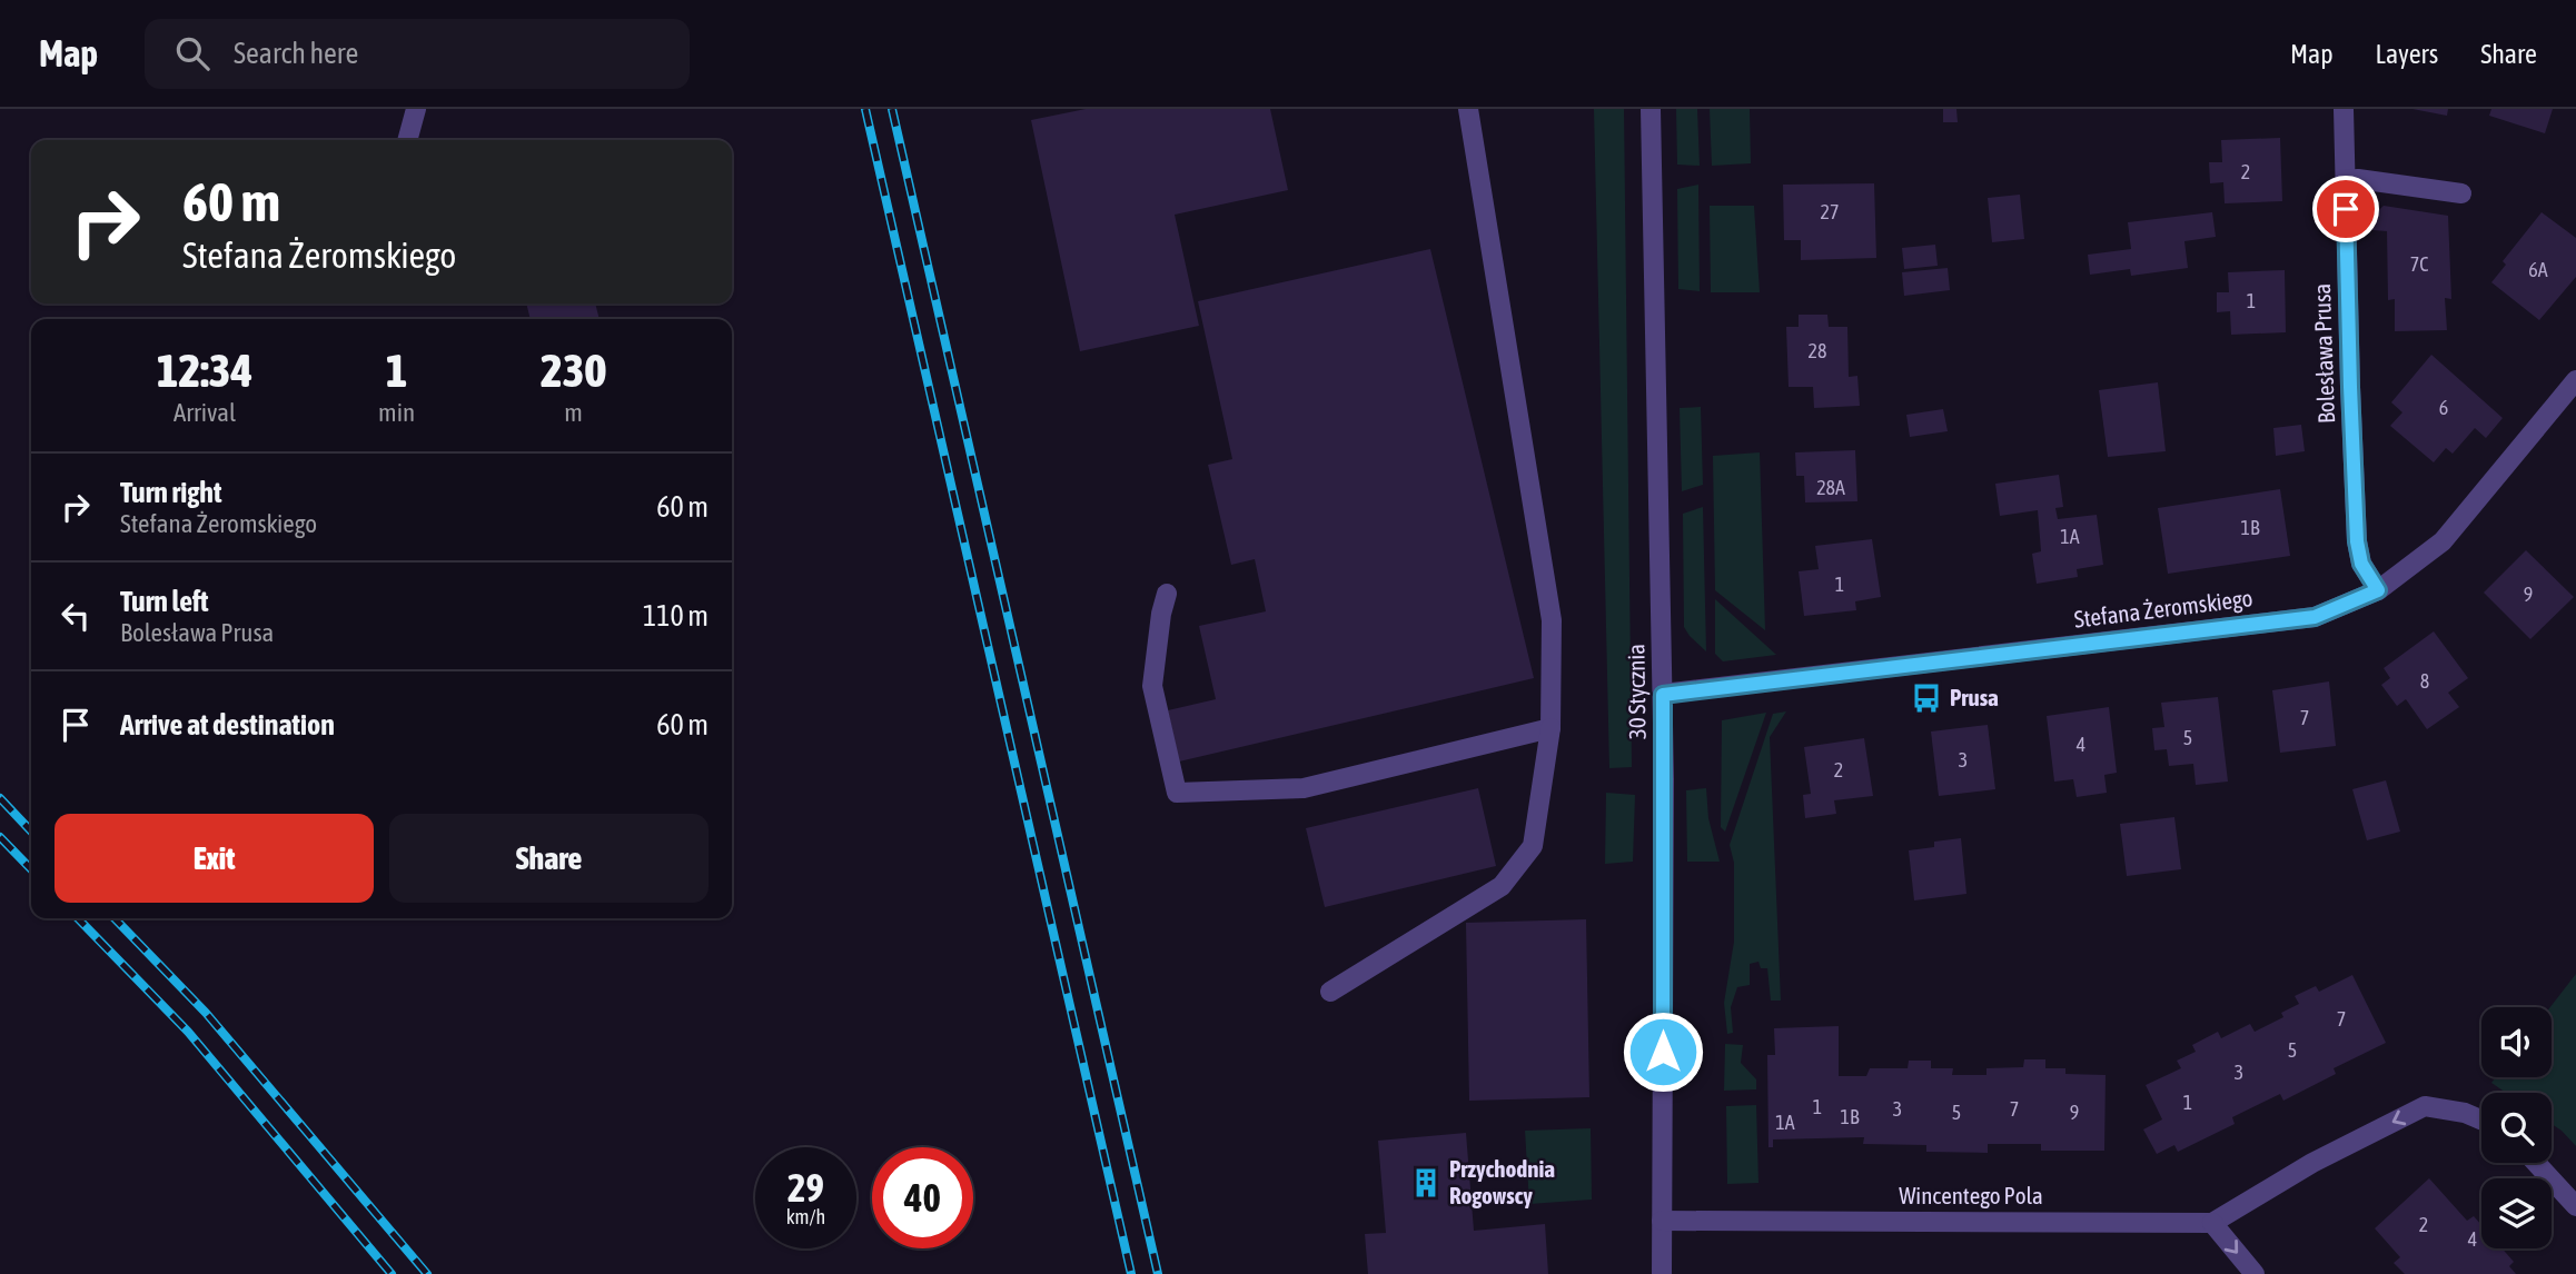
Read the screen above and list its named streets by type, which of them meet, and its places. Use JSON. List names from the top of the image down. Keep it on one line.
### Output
{"streets":{"street":["Bolesława Prusa","Stefana Żeromskiego","30 Stycznia","Wincentego Pola"]},"crossings":[["Bolesława Prusa","Stefana Żeromskiego"],["Stefana Żeromskiego","30 Stycznia"],["30 Stycznia","Wincentego Pola"]],"places":{"bus stop":["Prusa"],"building":["Przychodnia Rogowscy"]},"house_numbers":["2","27","7C","6A","1","28","6","28A","1B","1A","1","9","8","7","5","4","3","2","7","5","3","1","1","3","7","5","9","1B","1A","2","4"],"page":{"header":"Map","search":"Search here","nav":["Map","Layers","Share"],"turn":["60 m","Stefana Żeromskiego"],"eta":["12:34","Arrival","1","min","230","m"],"list":[{"name":"Turn right","note":"Stefana Żeromskiego","value":"60 m"},{"name":"Turn left","note":"Bolesława Prusa","value":"110 m"},{"name":"Arrive at destination","value":"60 m"}],"buttons":["Exit","Share"],"speed":"29 km/h","limit":"40"}}
